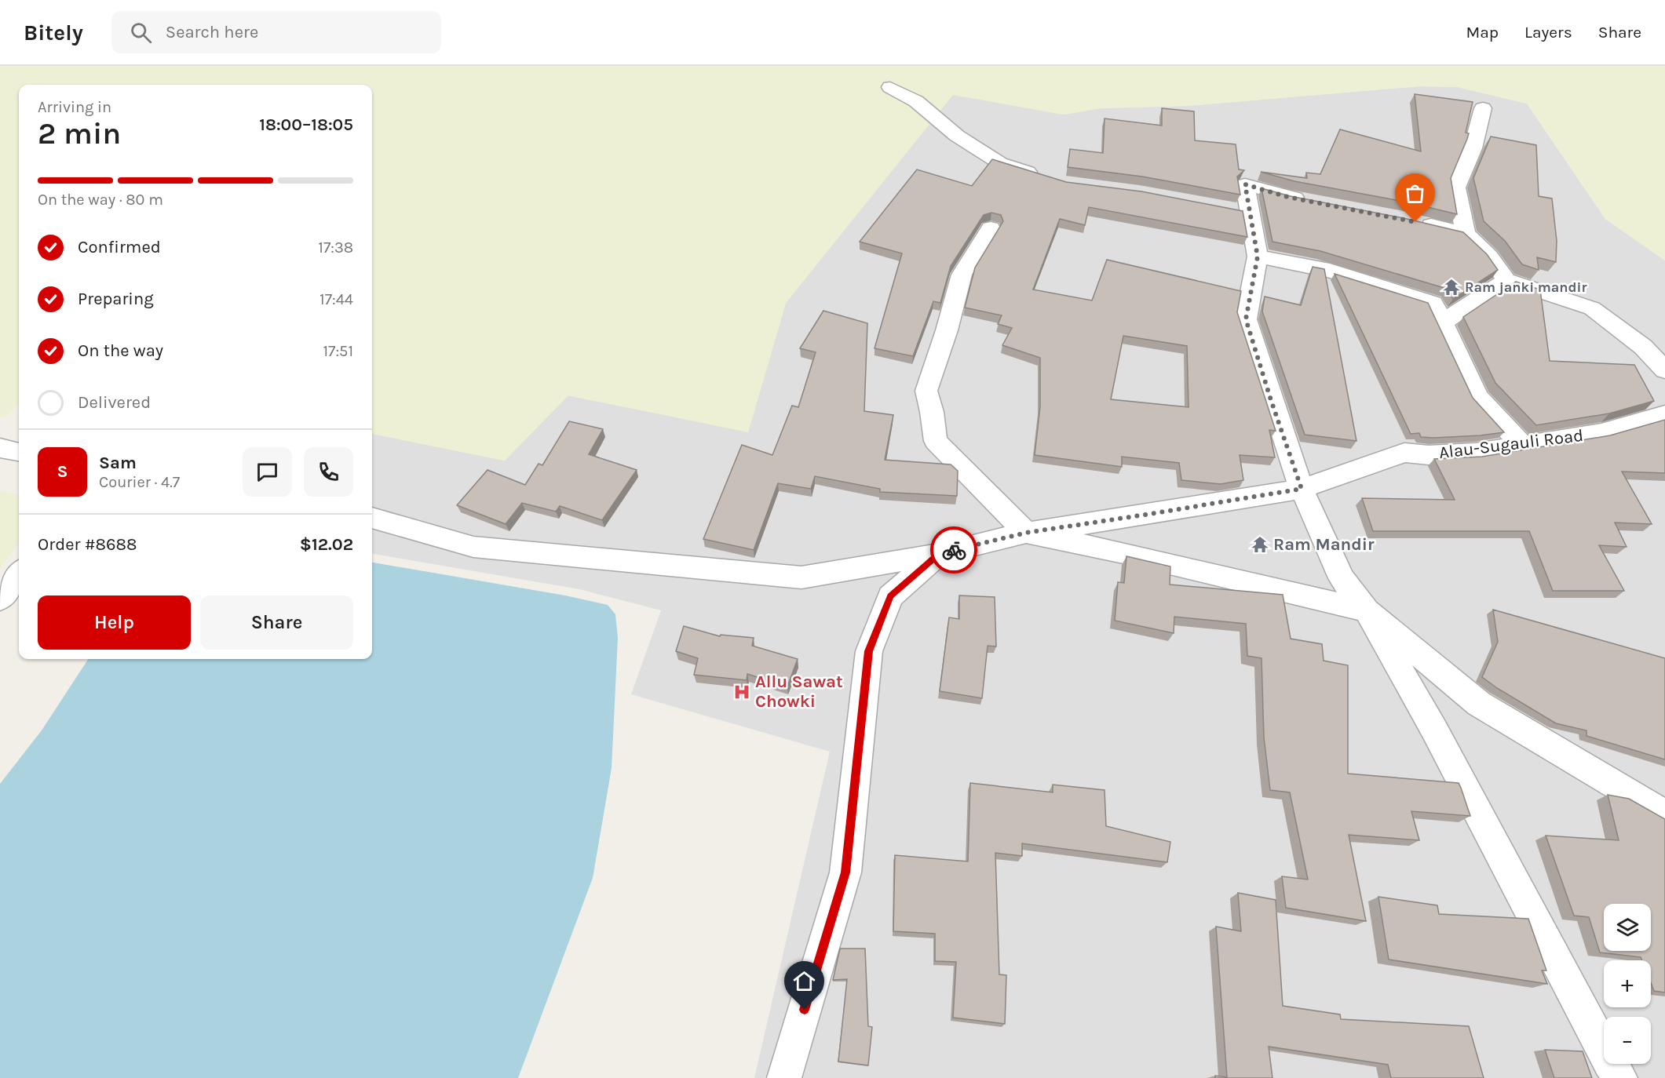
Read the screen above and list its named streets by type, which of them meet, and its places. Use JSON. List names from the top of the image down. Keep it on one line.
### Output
{"streets":{"street":["Alau-Sugauli Road"]},"places":{"temple":["Ram janki mandir","Ram Mandir"],"hospital":["Allu Sawat Chowki"]},"page":{"header":"Bitely","search":"Search here","nav":["Map","Layers","Share"],"heading":["2 min","Arriving in","18:00–18:05"],"panel":["Sam","Courier · 4.7","Order #8688","$12.02"],"bar":"On the way · 80 m","list":[["Confirmed","17:38"],["Preparing","17:44"],["On the way","17:51"],"Delivered"],"round":"S","buttons":["Help","Share"],"map_buttons":["+","−"]}}
